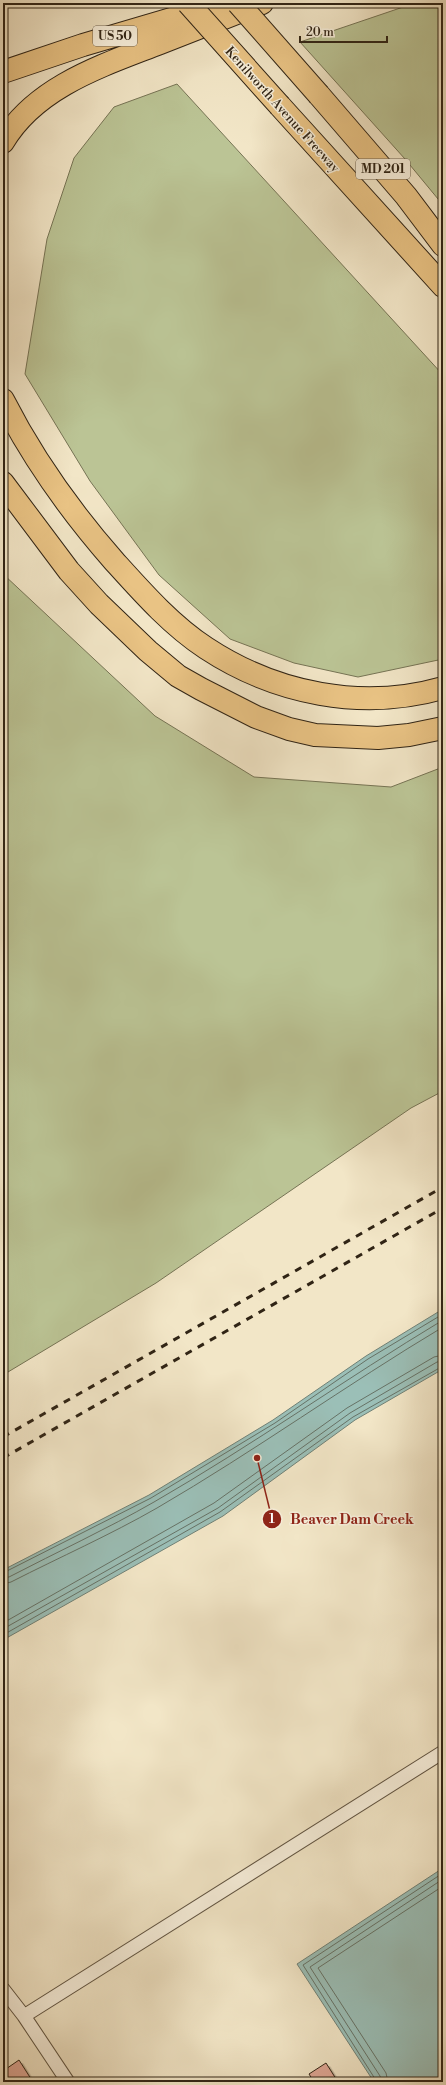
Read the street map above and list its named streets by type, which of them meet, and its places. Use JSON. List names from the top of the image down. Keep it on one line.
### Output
{"streets":{"highway":["US 50","Kenilworth Avenue Freeway","MD 201"]},"places":["Beaver Dam Creek"],"scale_bar":"20 m"}
